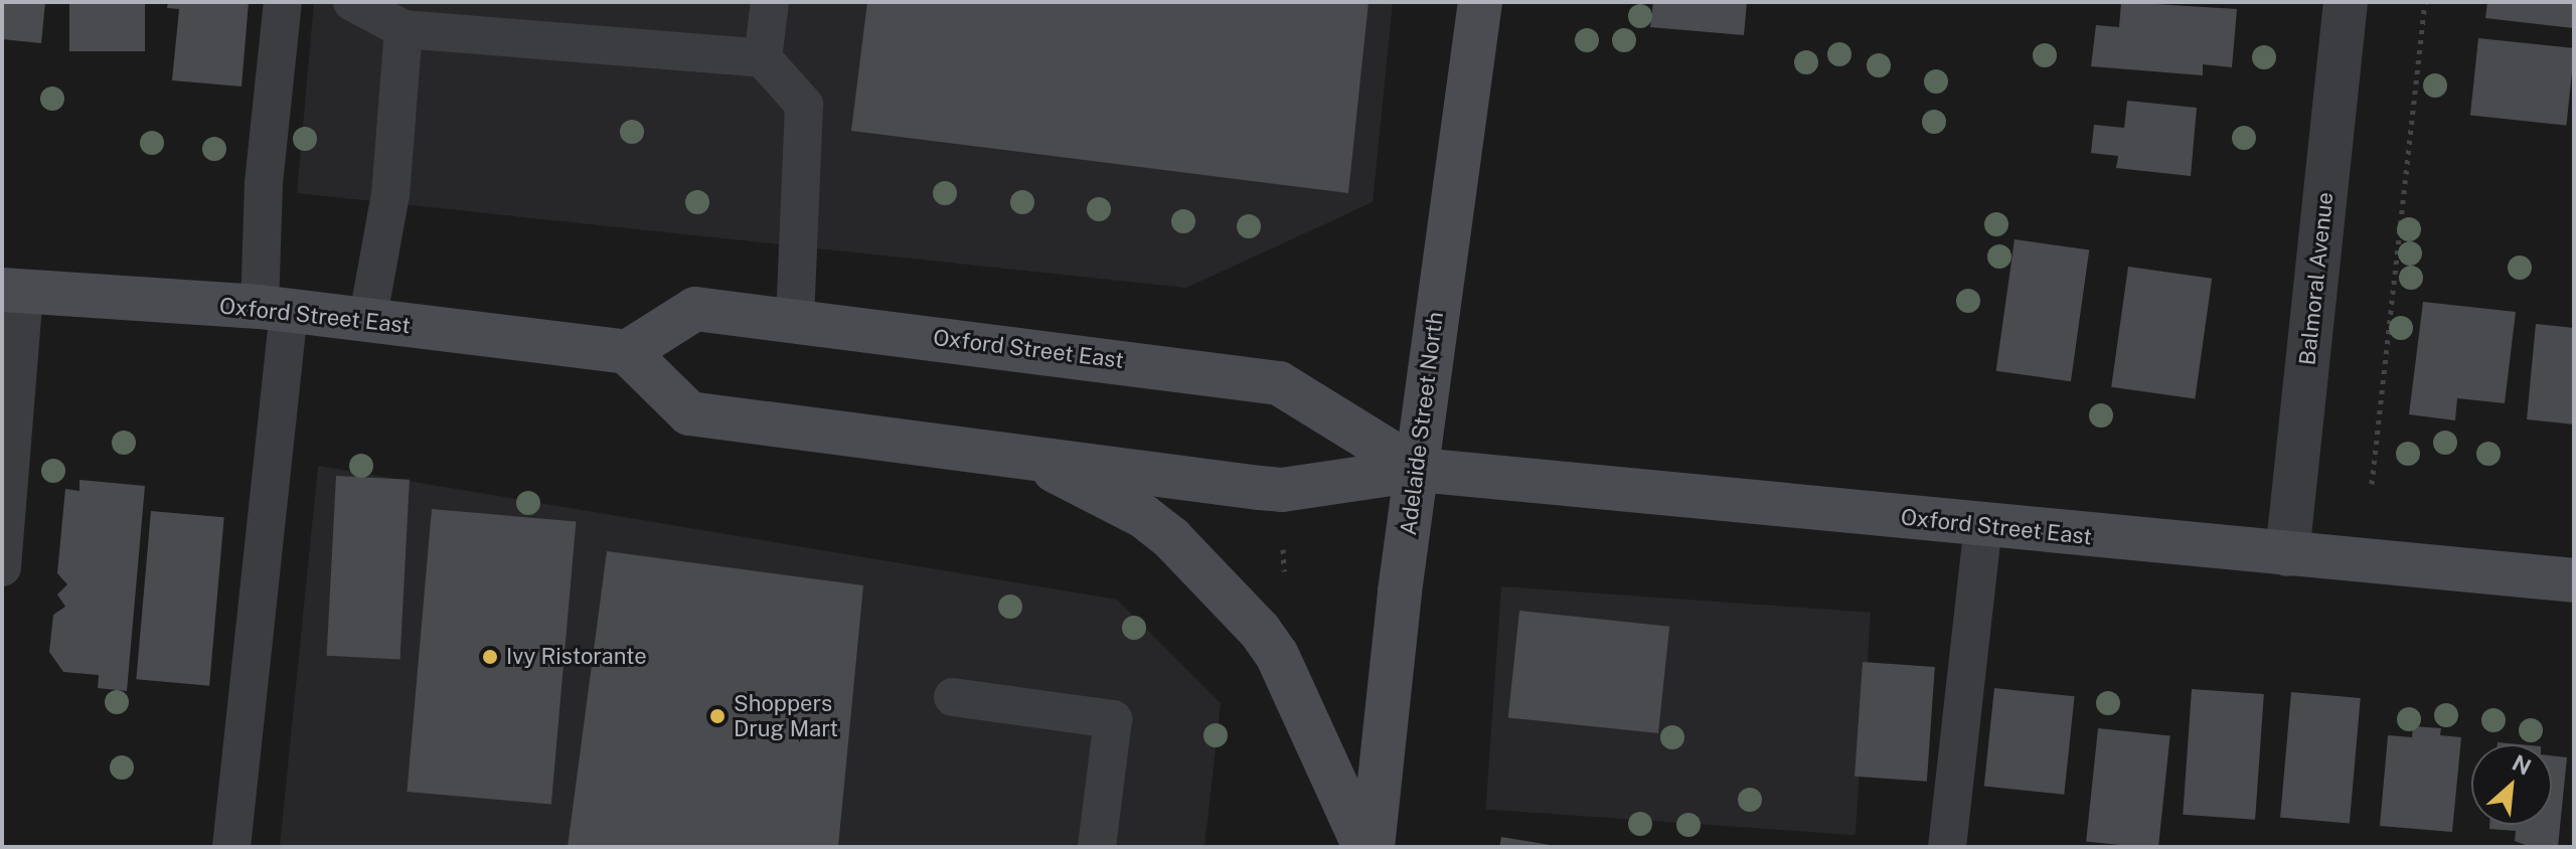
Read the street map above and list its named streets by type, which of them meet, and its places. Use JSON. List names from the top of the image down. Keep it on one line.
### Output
{"streets":{"main road":["Oxford Street East","Adelaide Street North"],"street":["Balmoral Avenue"]},"crossings":[["Balmoral Avenue","Oxford Street East"],["Oxford Street East","Adelaide Street North"]],"places":["Ivy Ristorante","Shoppers Drug Mart"],"north":"top right"}
